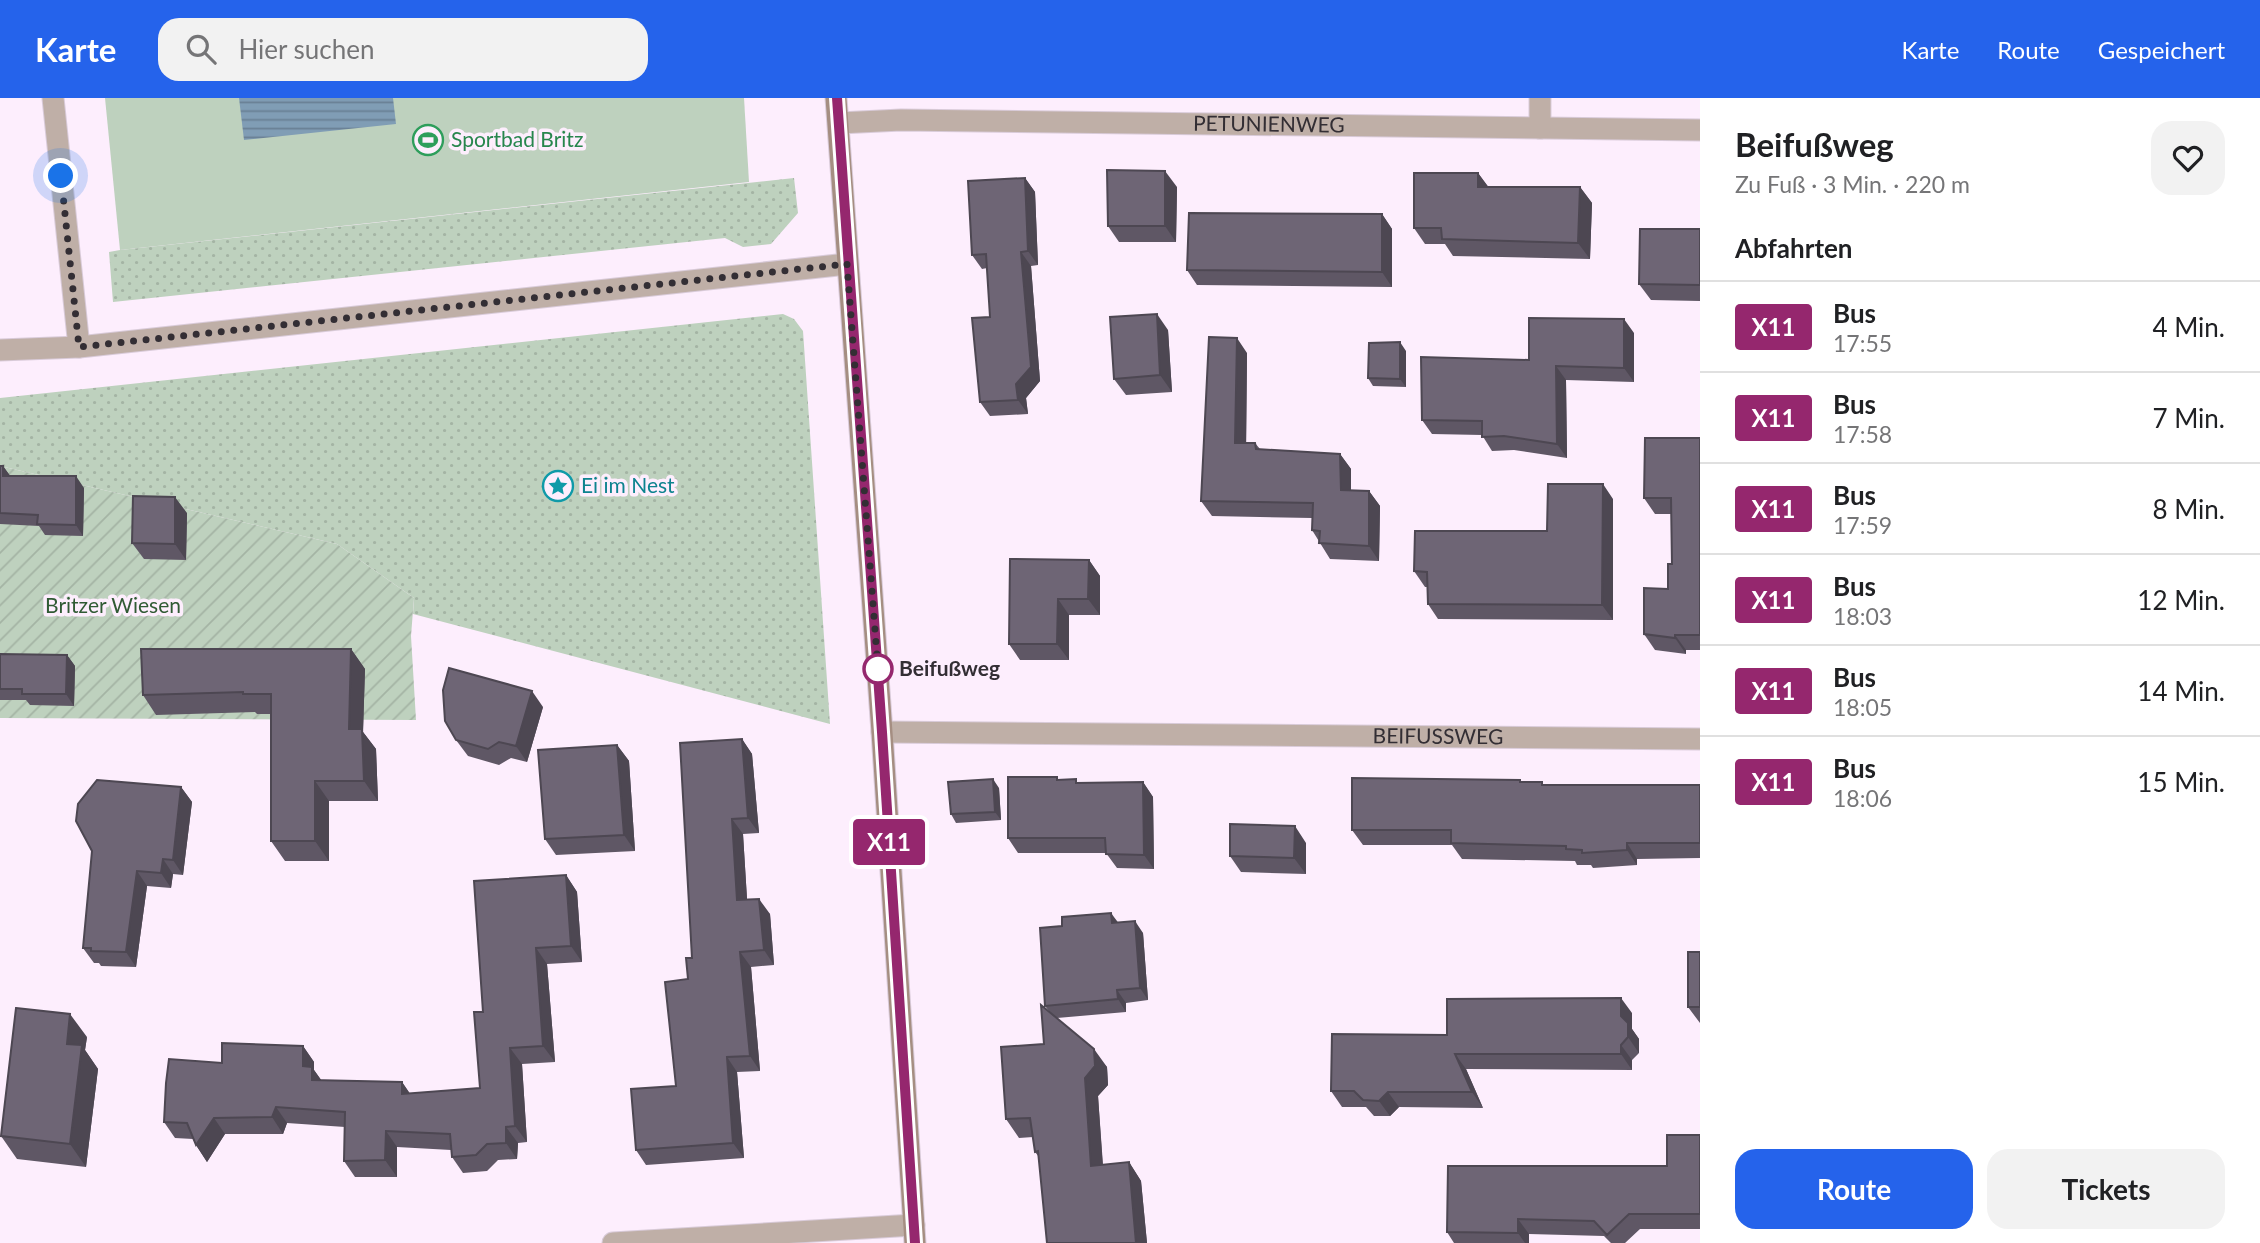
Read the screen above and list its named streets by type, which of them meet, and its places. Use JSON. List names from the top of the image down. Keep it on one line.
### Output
{"streets":{"street":["PETUNIENWEG","BEIFUSSWEG"]},"parks":["Britzer Wiesen"],"places":{"sports":["Sportbad Britz"],"place":["Ei im Nest"],"other":["Beifußweg"]},"lines":["bus line X11"],"page":{"header":"Karte","search":"Hier suchen","nav":["Karte","Route","Gespeichert"],"on_map":"X11","heading":[["Beifußweg","Zu Fuß · 3 Min. · 220 m"],"Abfahrten"],"list":[{"mark":"X11","name":"Bus","note":"17:55","value":"4 Min."},{"mark":"X11","name":"Bus","note":"17:58","value":"7 Min."},{"mark":"X11","name":"Bus","note":"17:59","value":"8 Min."},{"mark":"X11","name":"Bus","note":"18:03","value":"12 Min."},{"mark":"X11","name":"Bus","note":"18:05","value":"14 Min."},{"mark":"X11","name":"Bus","note":"18:06","value":"15 Min."}],"buttons":["Route","Tickets"]}}
